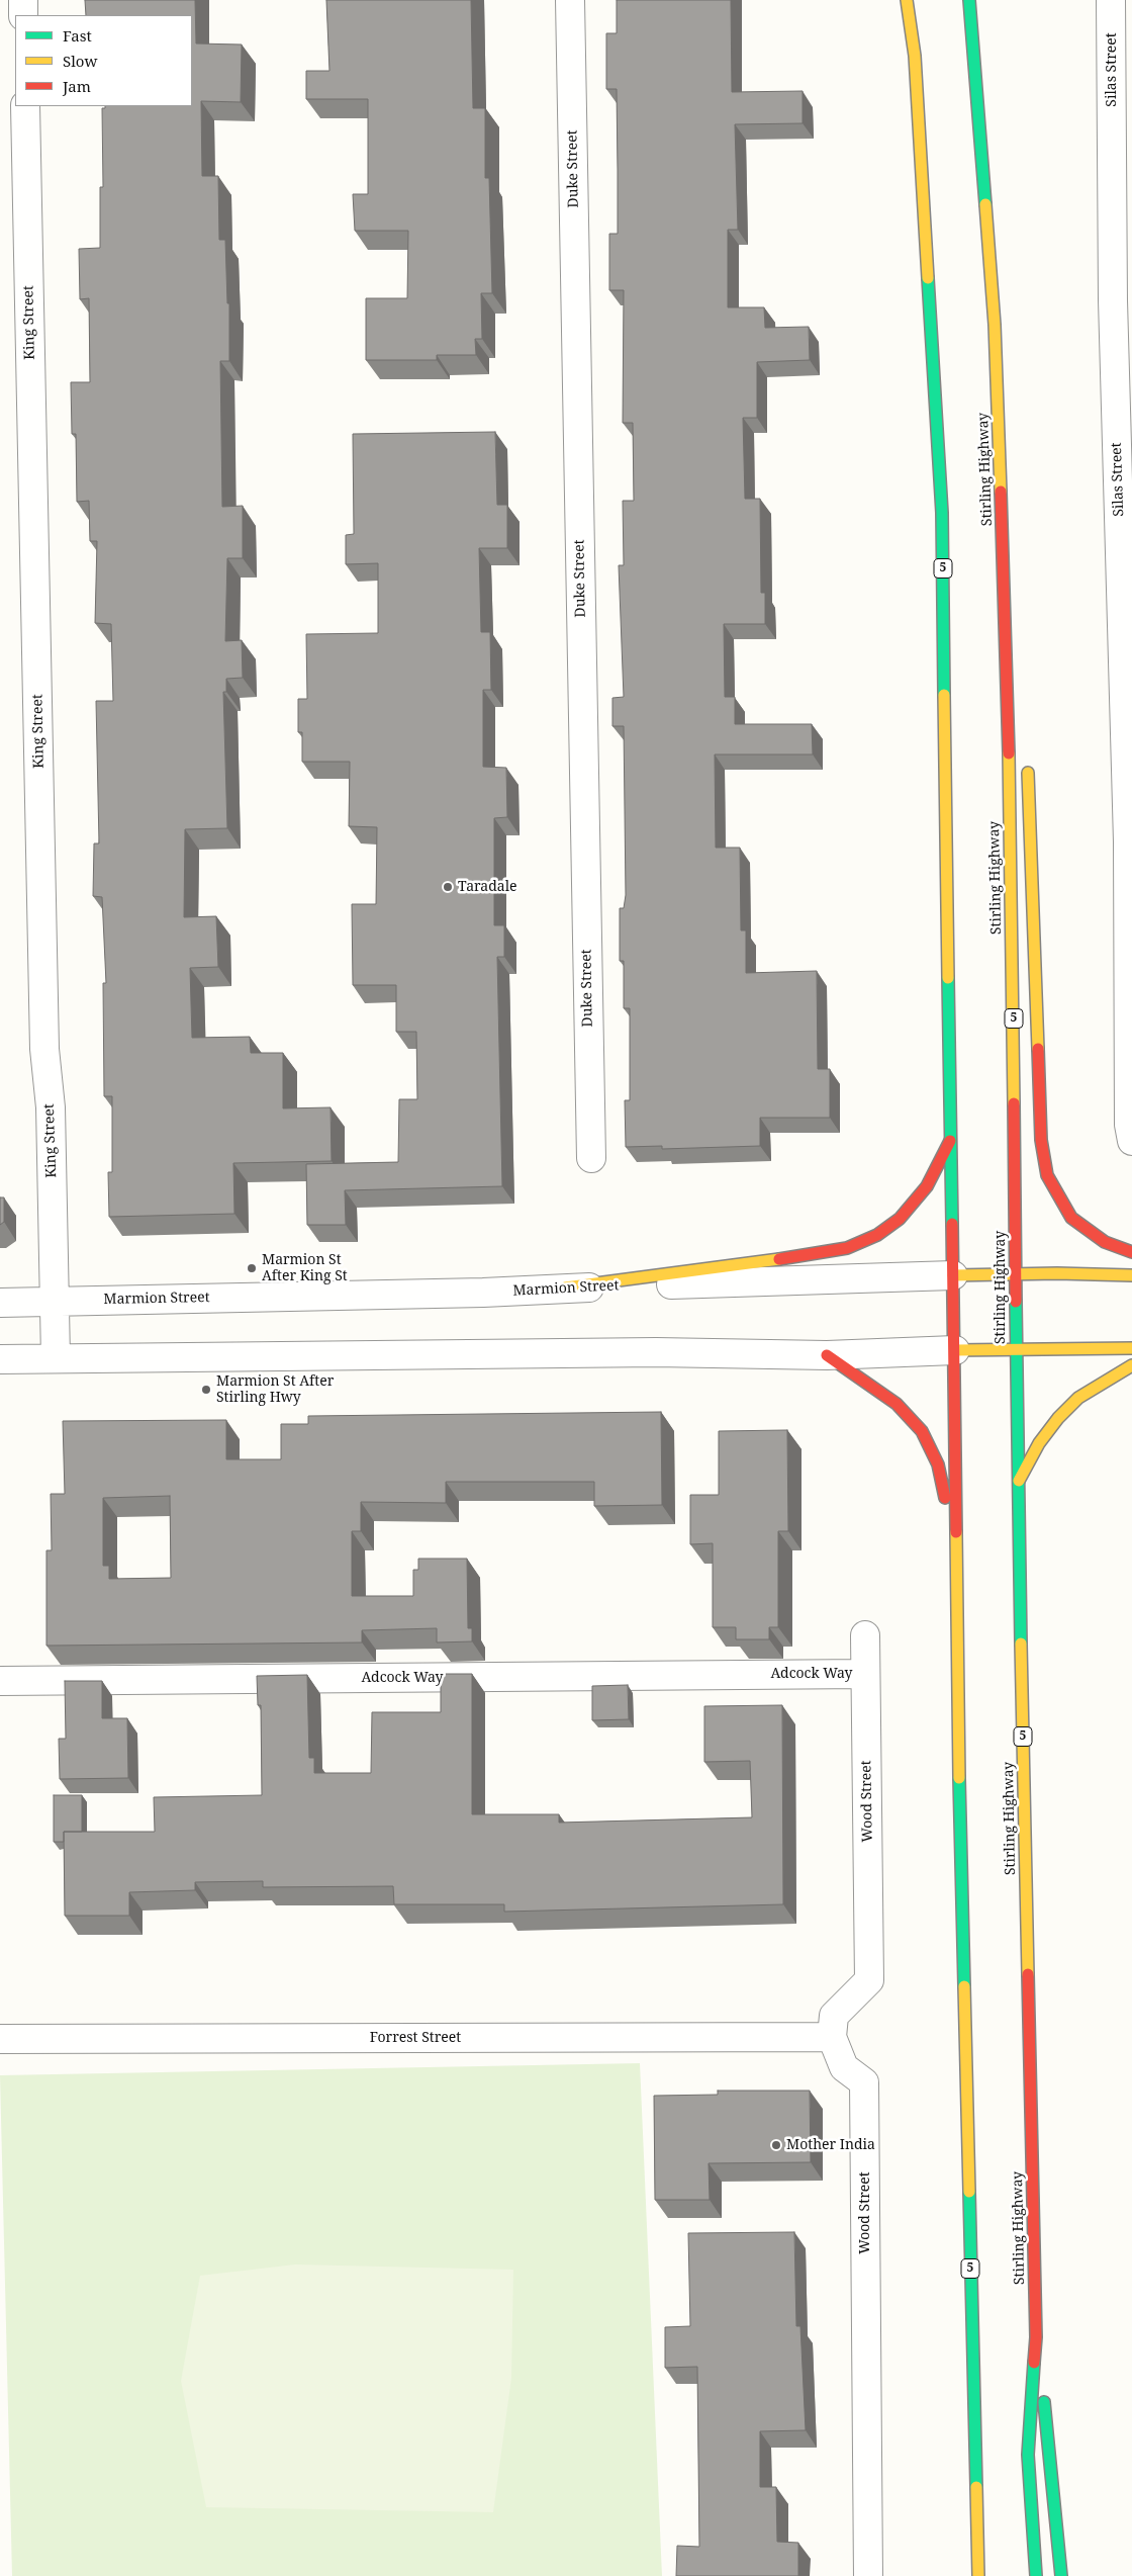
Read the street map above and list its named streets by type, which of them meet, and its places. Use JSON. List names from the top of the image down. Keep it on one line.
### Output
{"streets":{"main road":["Stirling Highway","5","Marmion Street"],"street":["Silas Street","Duke Street","King Street","Adcock Way","Wood Street","Forrest Street"]},"crossings":[["King Street","Marmion Street"],["Stirling Highway","Marmion Street"],["5","Marmion Street"],["Adcock Way","Wood Street"],["Wood Street","Forrest Street"]],"places":["Taradale","Marmion St After King St","Marmion St After Stirling Hwy","Mother India"],"legend":["Fast","Slow","Jam"]}
